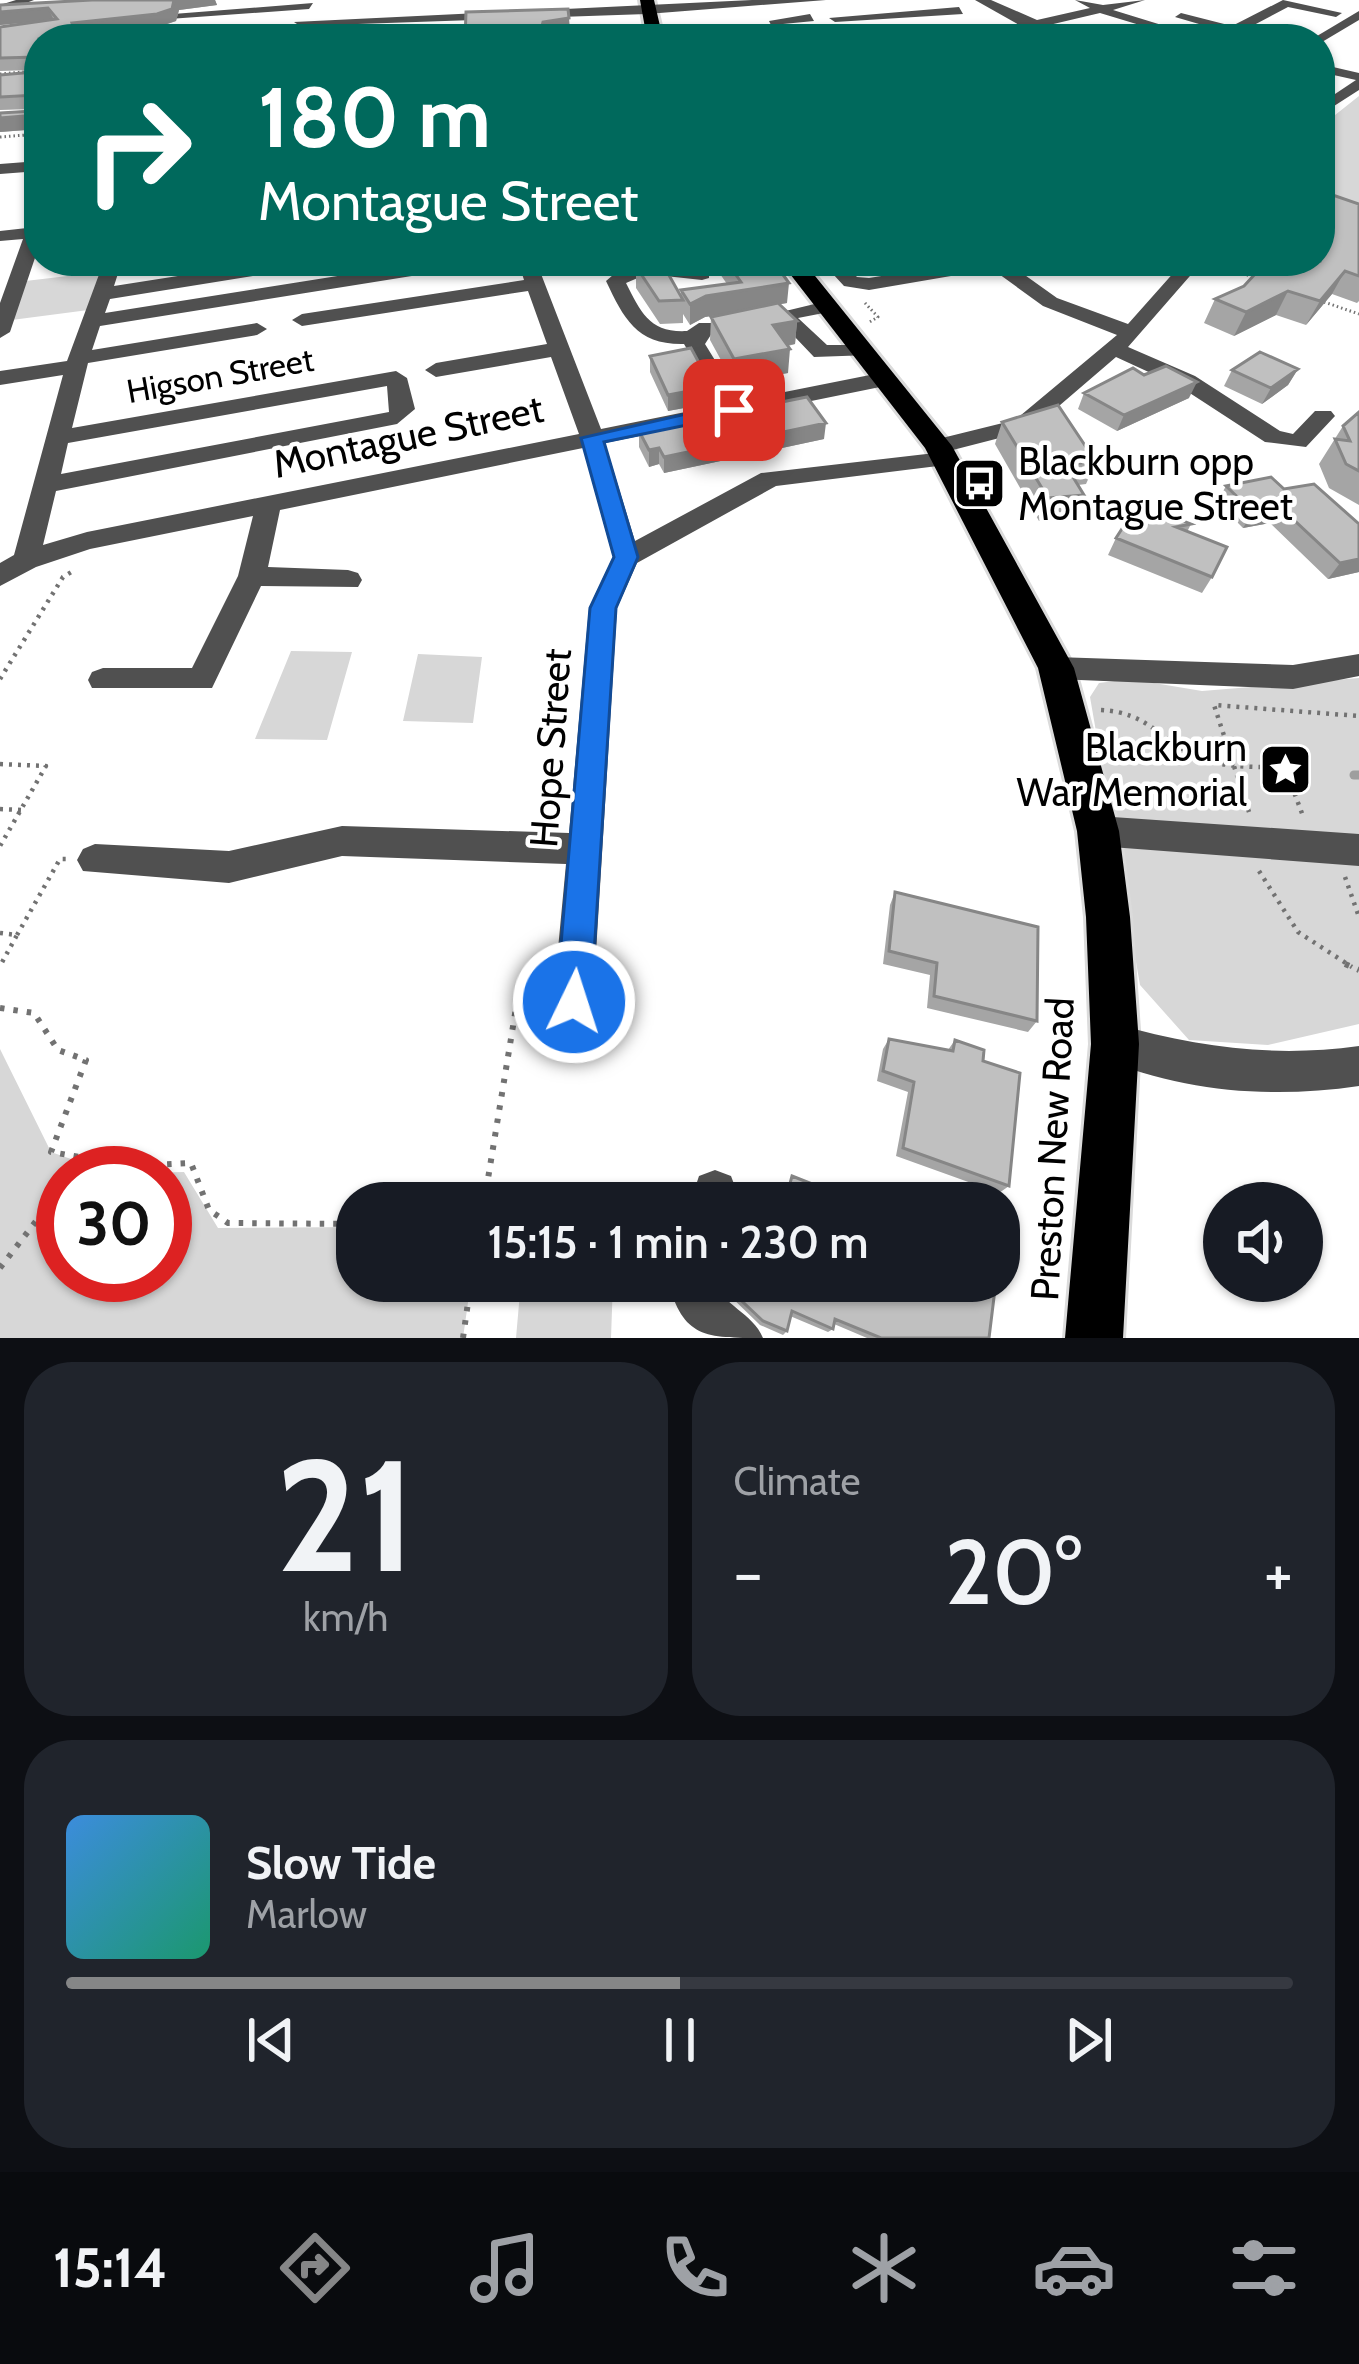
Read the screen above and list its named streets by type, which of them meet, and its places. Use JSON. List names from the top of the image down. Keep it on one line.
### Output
{"streets":{"highway":["Preston New Road"],"street":["Higson Street","Montague Street","Hope Street"]},"crossings":[["Montague Street","Preston New Road"]],"places":{"bus stop":["Blackburn opp Montague Street"],"place":["Blackburn War Memorial"]},"page":{"turn":["180 m","Montague Street"],"limit":"30","trip":"15:15 · 1 min · 230 m","tile":[["21","km/h"],"Climate"],"heat":["−","20°","+"],"song":["Slow Tide","Marlow"],"tabs":"15:14"}}
